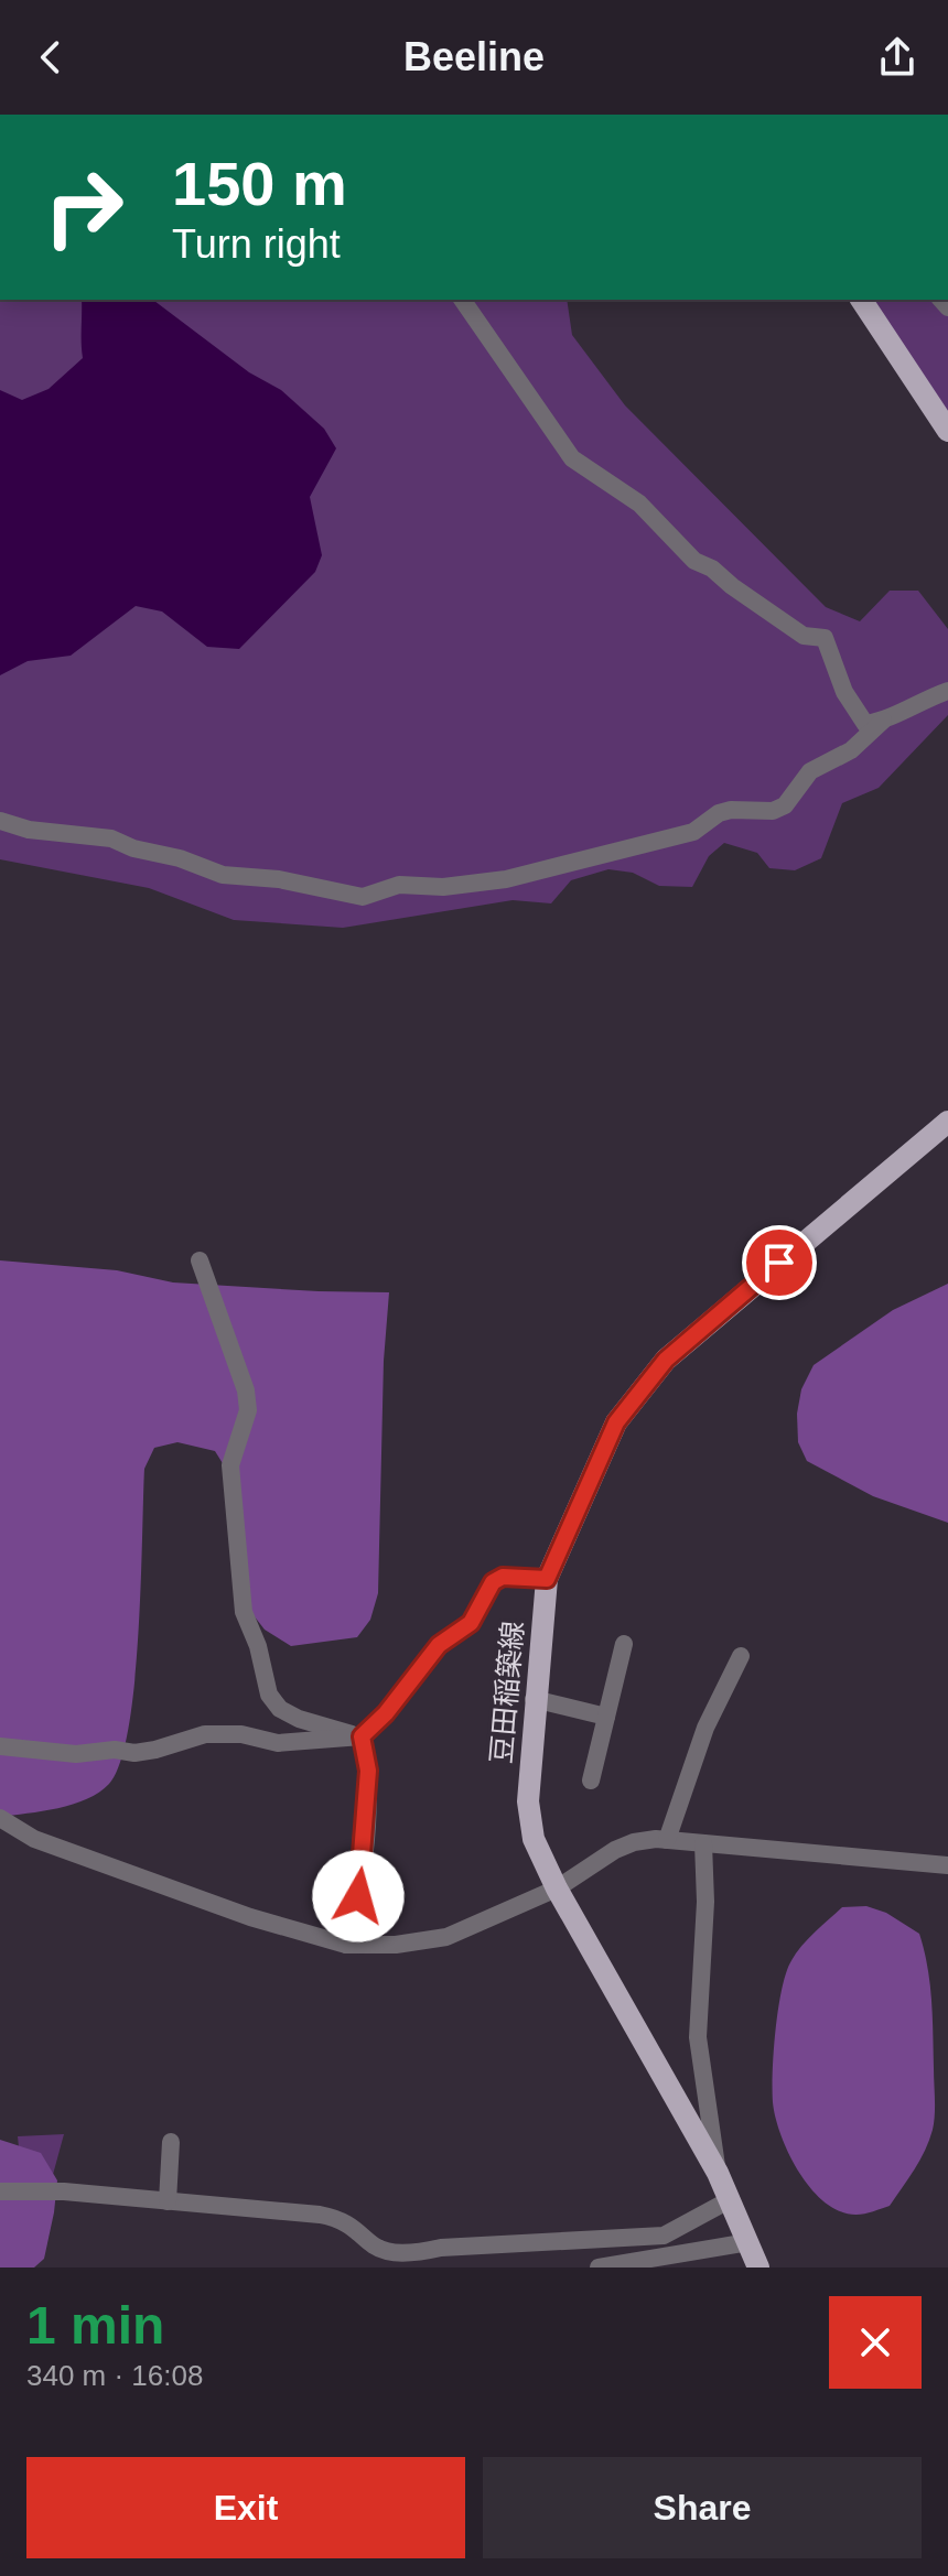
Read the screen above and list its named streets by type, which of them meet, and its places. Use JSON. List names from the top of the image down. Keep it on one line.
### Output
{"streets":{"main road":["豆田稲築線"]},"page":{"header":"Beeline","turn":["150 m","Turn right"],"heading":["1 min","340 m · 16:08"],"buttons":["Exit","Share"]}}
